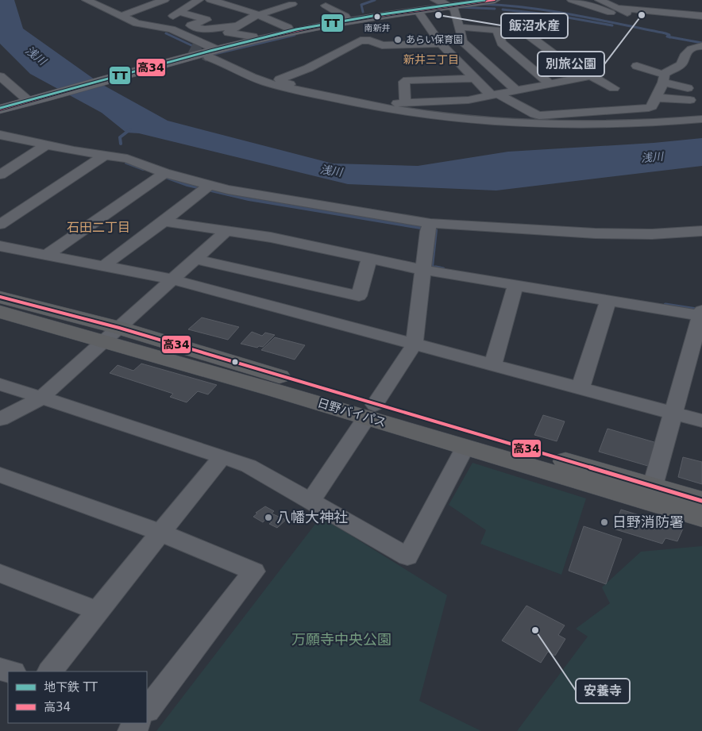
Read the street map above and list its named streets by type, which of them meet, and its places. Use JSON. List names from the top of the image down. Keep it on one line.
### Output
{"streets":{"highway":["日野バイパス"]},"districts":["新井三丁目","石田二丁目"],"water":["浅川"],"parks":["万願寺中央公園"],"places":["飯沼水産","別旅公園","南新井","あらい保育園","八幡大神社","日野消防署","安養寺"],"lines":["metro line TT","transit line 高34"],"legend":["地下鉄 TT","高34"]}
